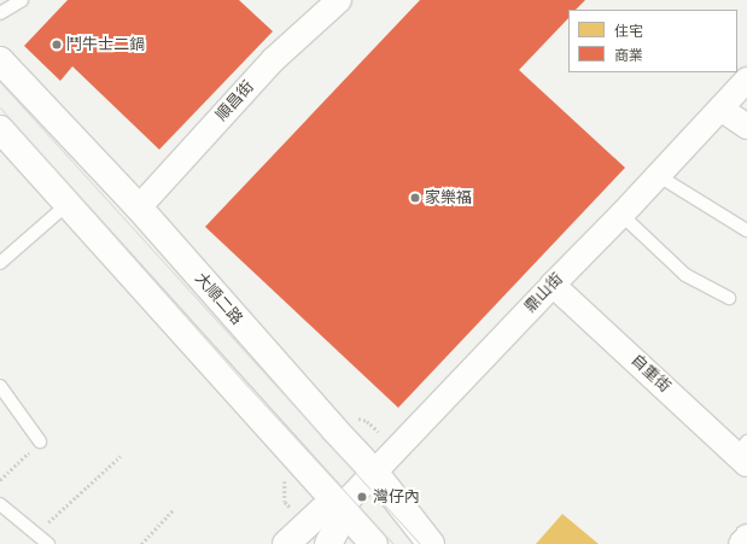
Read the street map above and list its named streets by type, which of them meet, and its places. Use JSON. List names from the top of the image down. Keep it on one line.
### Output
{"streets":{"street":["順昌街","鼎山街","大順二路","自重街"]},"crossings":[["順昌街","大順二路"],["鼎山街","大順二路"],["鼎山街","自重街"]],"places":["鬥牛士二鍋","家樂福","灣仔內"],"legend":["住宅","商業"]}
